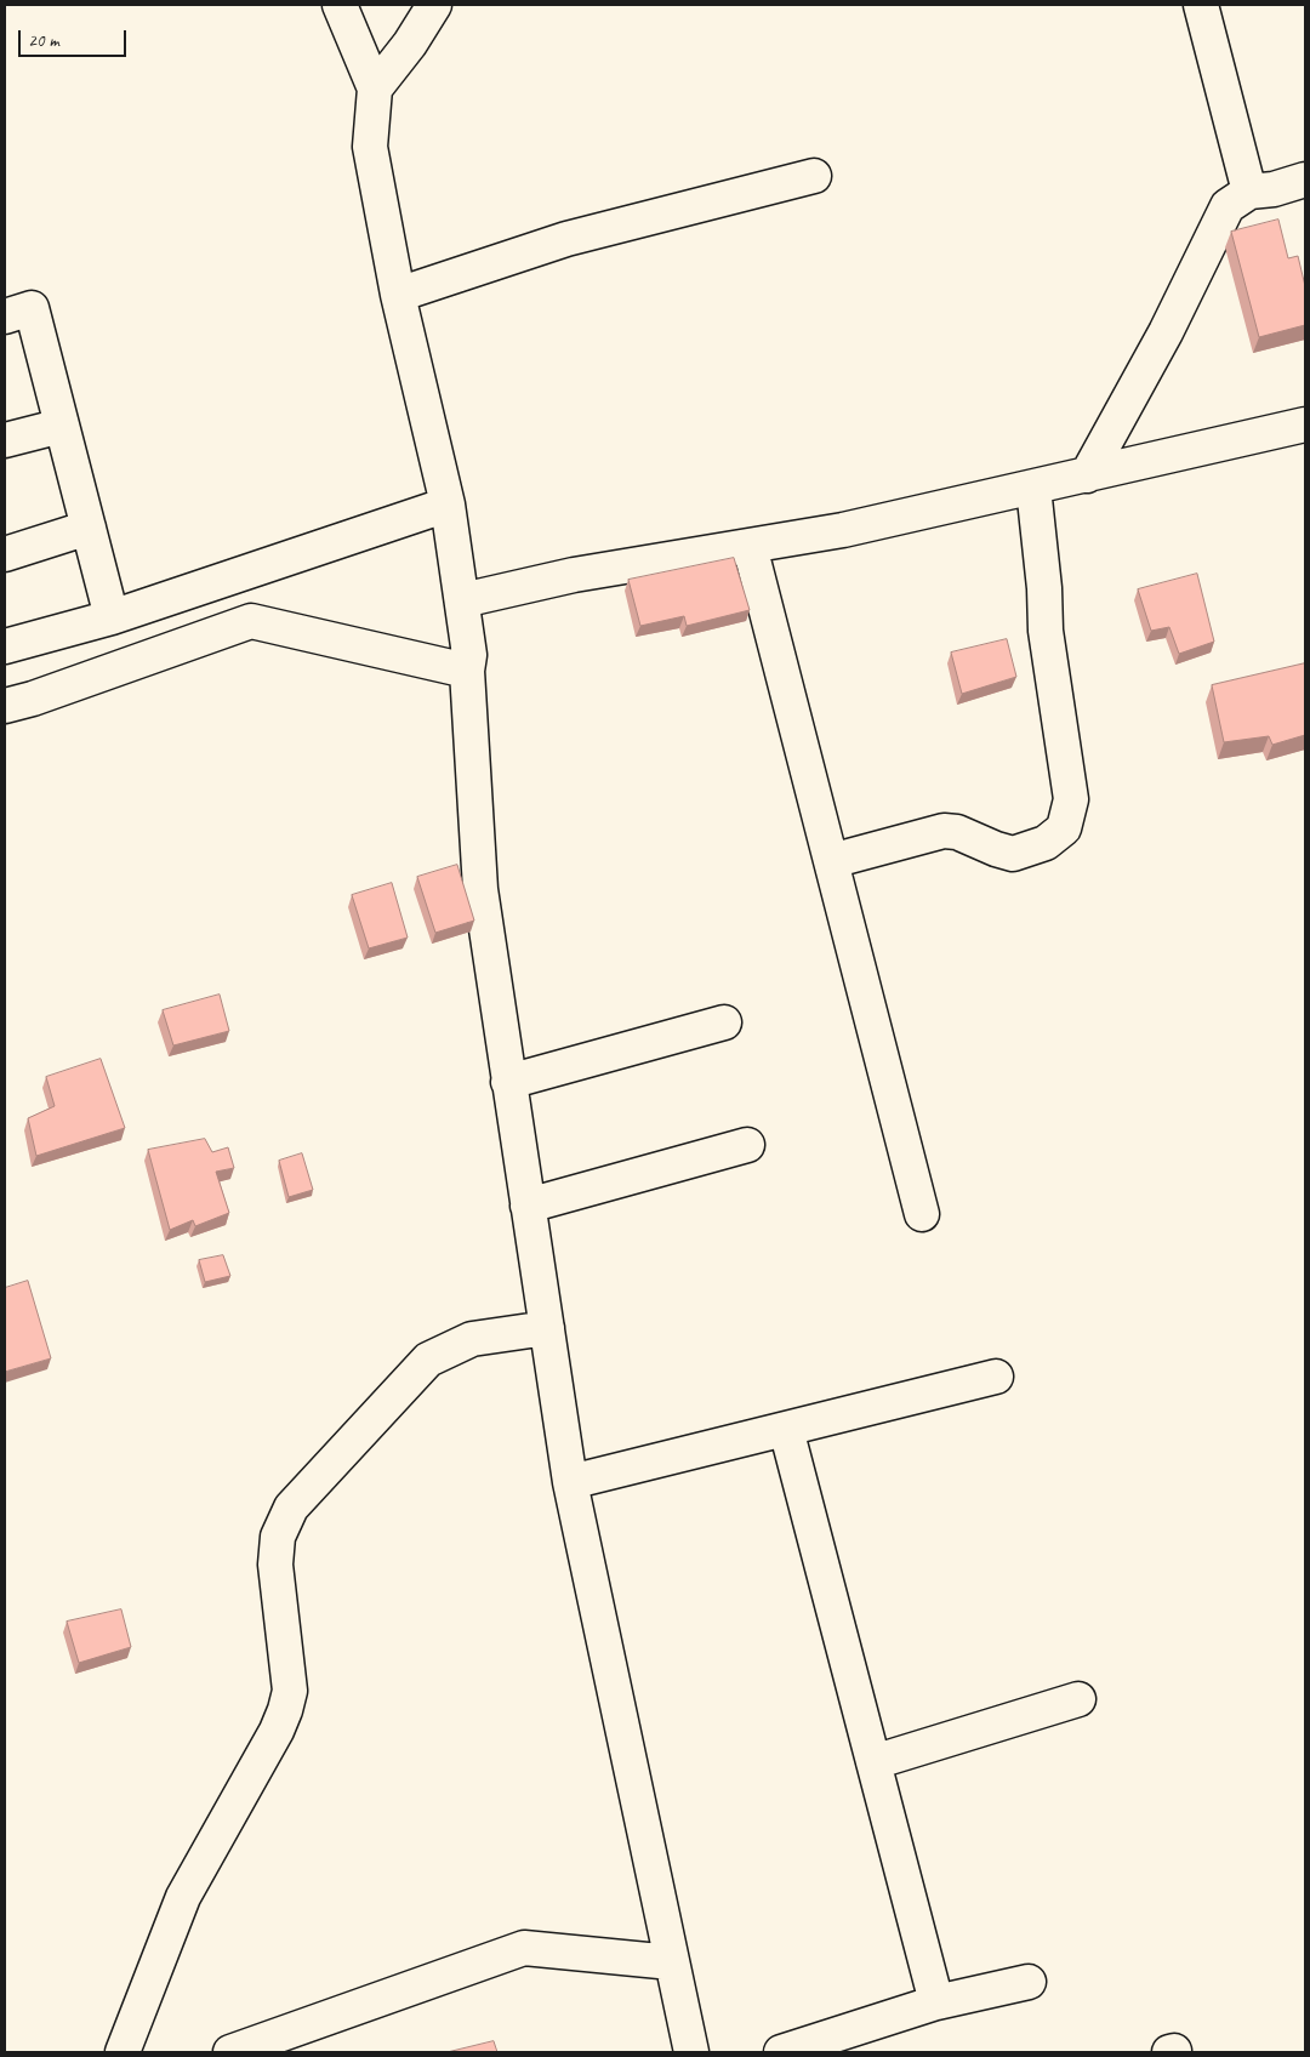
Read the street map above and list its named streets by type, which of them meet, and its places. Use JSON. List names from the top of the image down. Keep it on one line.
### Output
{"scale_bar":"20 m"}
